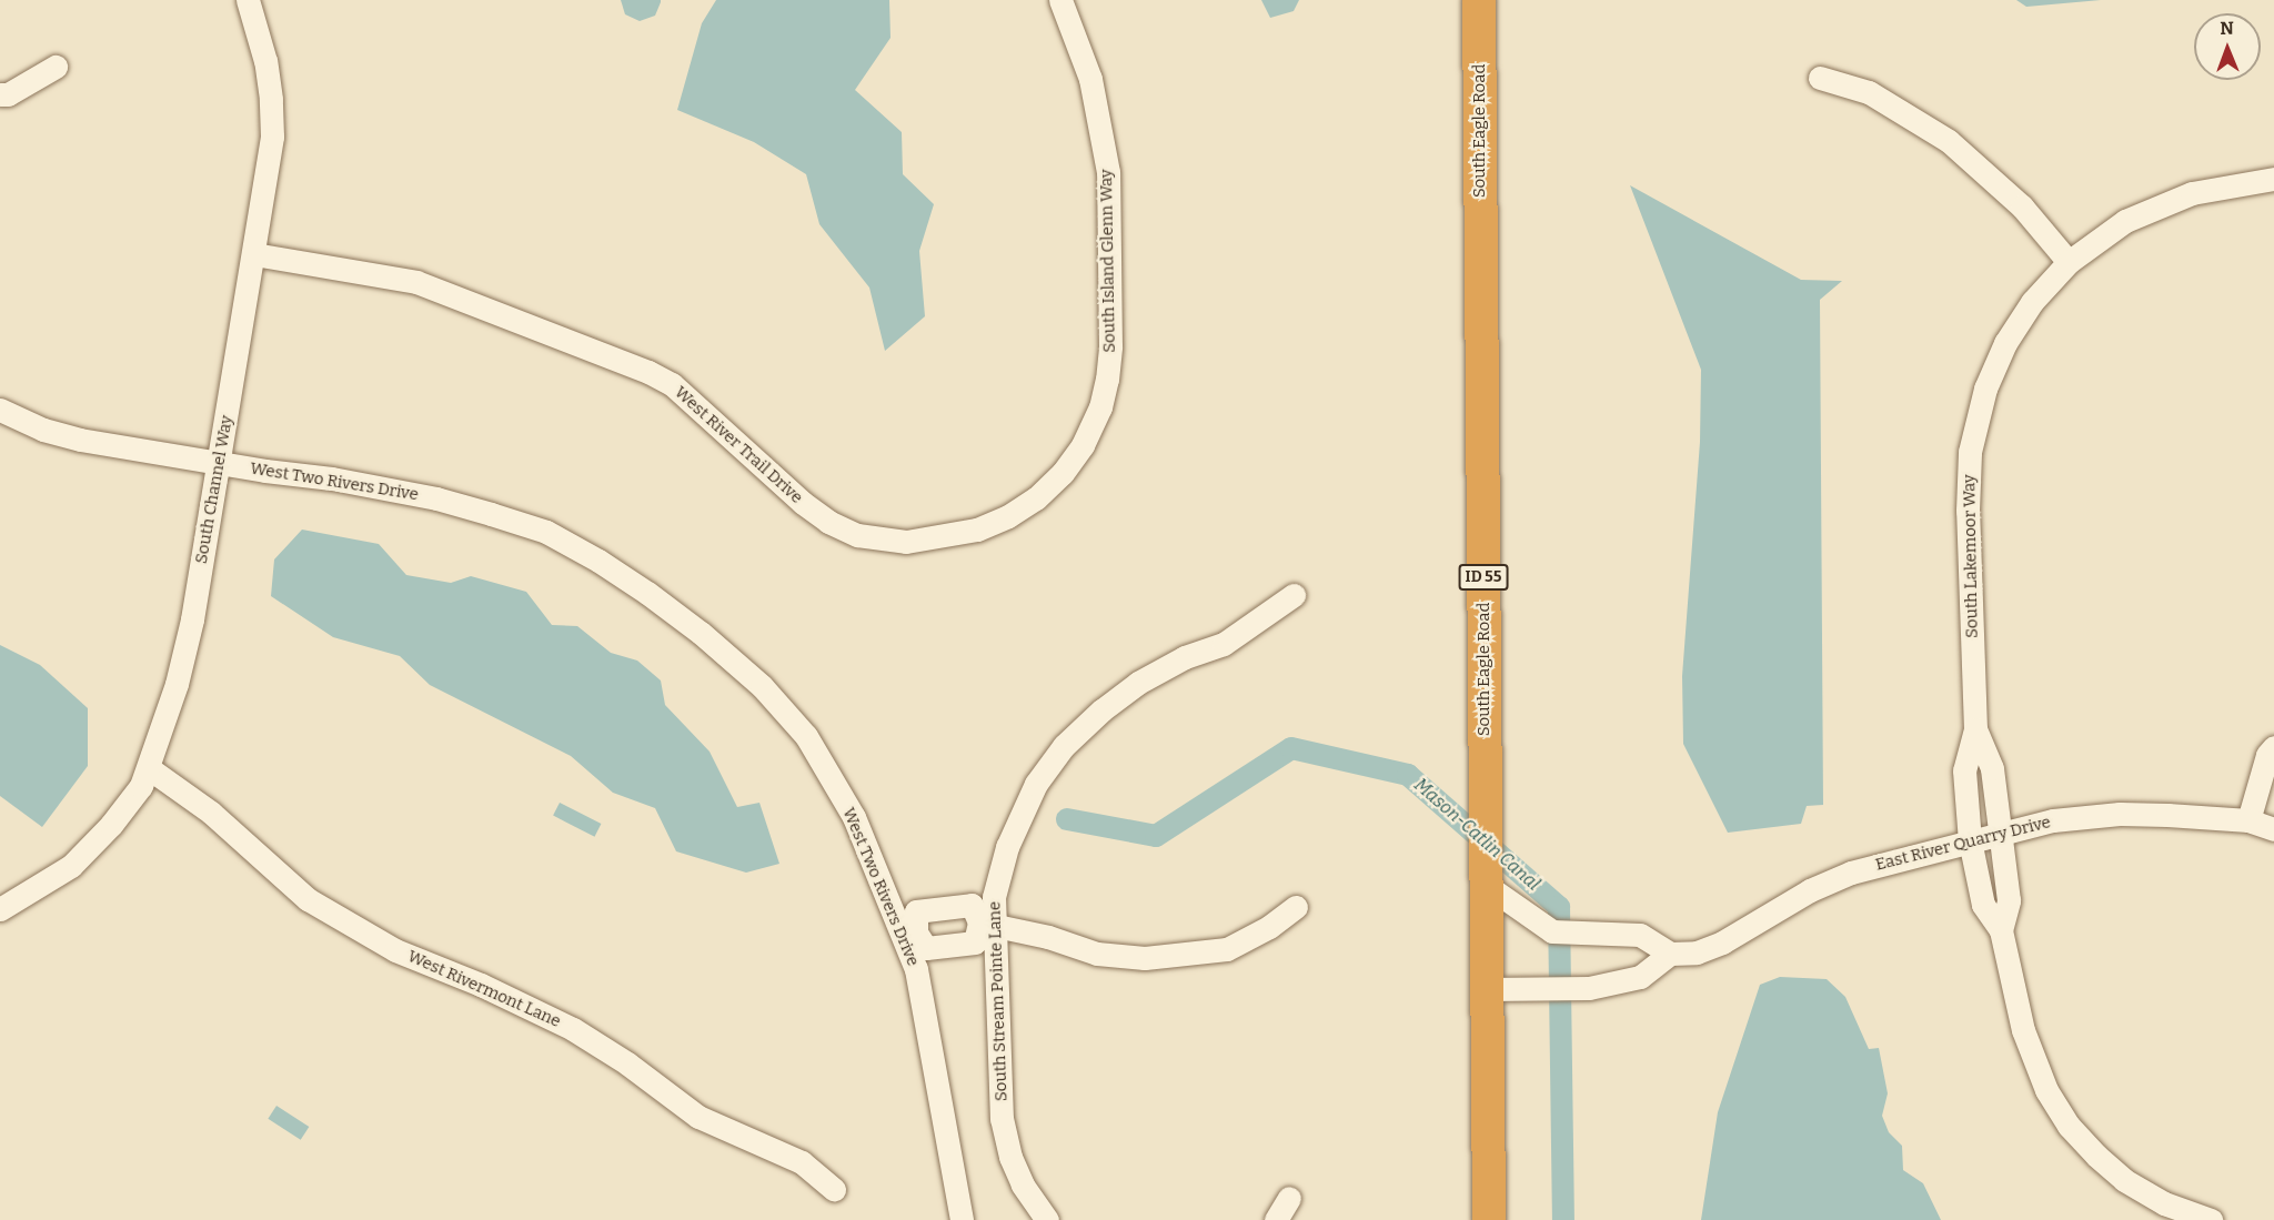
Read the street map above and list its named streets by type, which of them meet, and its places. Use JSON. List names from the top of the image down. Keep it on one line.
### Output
{"streets":{"highway":["South Eagle Road","ID 55"],"street":["South Island Glenn Way","West River Trail Drive","West Two Rivers Drive","South Channel Way","South Lakemoor Way","East River Quarry Drive","West Rivermont Lane","South Stream Pointe Lane"]},"crossings":[["South Island Glenn Way","West River Trail Drive"],["West River Trail Drive","South Channel Way"],["West Two Rivers Drive","South Channel Way"],["South Channel Way","West Rivermont Lane"],["South Lakemoor Way","East River Quarry Drive"]],"water":["Mason-Catlin Canal"],"north":"top"}
